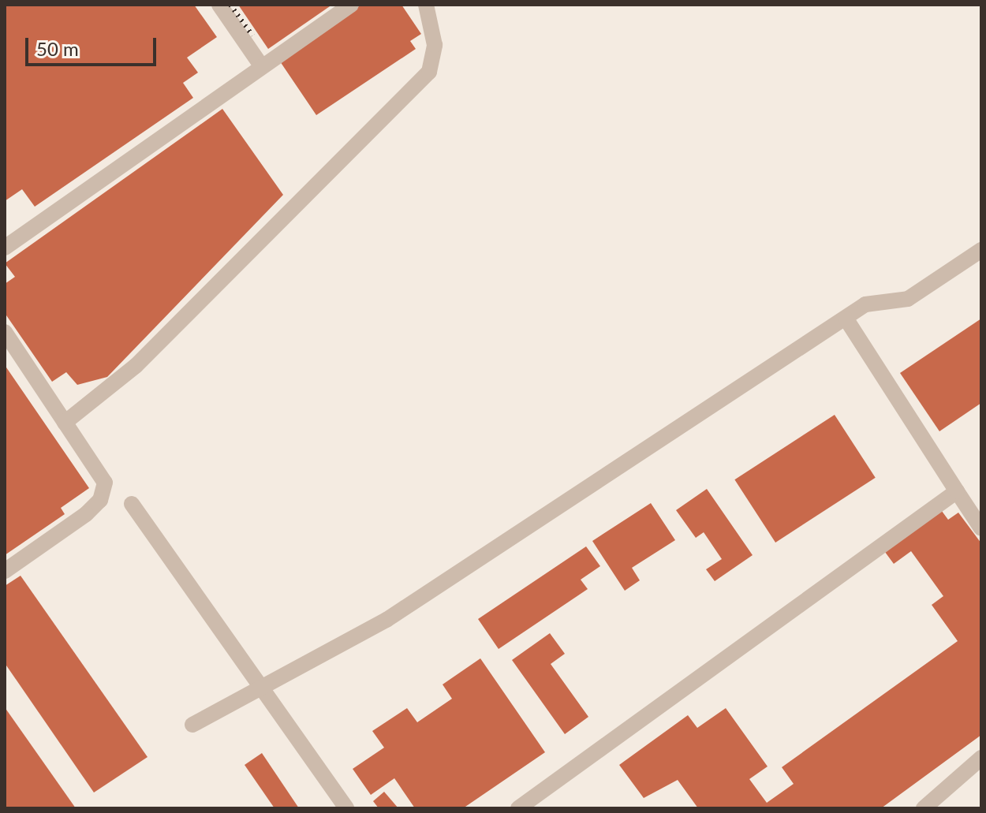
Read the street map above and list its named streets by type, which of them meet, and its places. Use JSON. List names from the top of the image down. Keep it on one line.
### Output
{"scale_bar":"50 m"}
